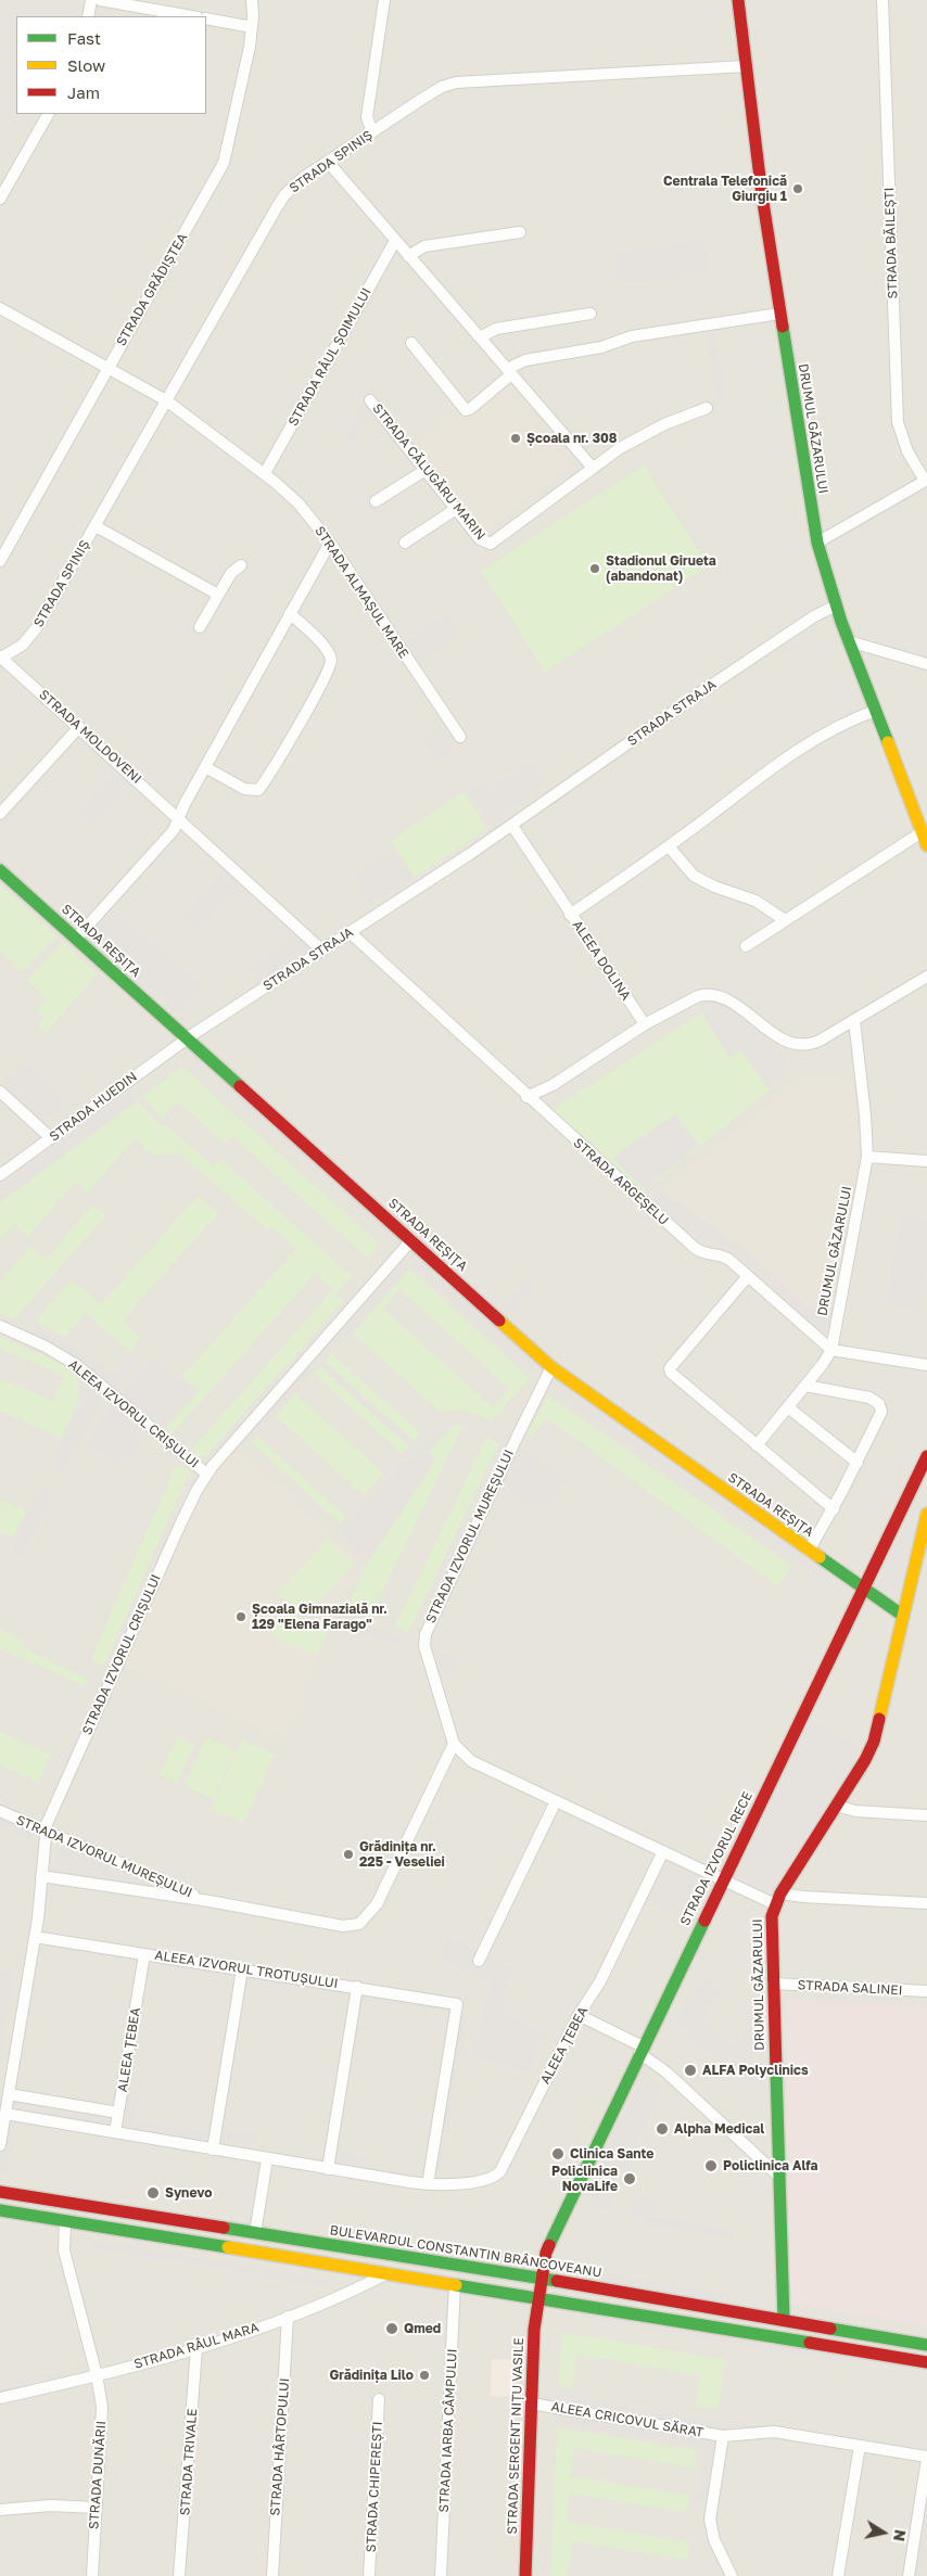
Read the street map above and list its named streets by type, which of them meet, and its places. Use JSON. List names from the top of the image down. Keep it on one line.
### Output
{"streets":{"street":["STRADA SPINIȘ","STRADA BĂILEȘTI","STRADA GRĂDIȘTEA","STRADA RÂUL ȘOIMULUI","DRUMUL GĂZARULUI","STRADA CĂLUGĂRU MARIN","STRADA ALMAȘUL MARE","STRADA STRAJA","STRADA MOLDOVENI","STRADA REȘIȚA","ALEEA DOLINA","STRADA HUEDIN","STRADA ARGEȘELU","ALEEA IZVORUL CRIȘULUI","STRADA IZVORUL MUREȘULUI","STRADA IZVORUL CRIȘULUI","STRADA IZVORUL RECE","ALEEA IZVORUL TROTUȘULUI","STRADA SALINEI","ALEEA ȚEBEA","BULEVARDUL CONSTANTIN BRÂNCOVEANU","STRADA RÂUL MARA","ALEEA CRICOVUL SĂRAT","STRADA IARBA CÂMPULUI","STRADA SERGENT NIȚU VASILE","STRADA HÂRTOPULUI","STRADA TRIVALE","STRADA DUNĂRII","STRADA CHIPEREȘTI"]},"crossings":[["STRADA SPINIȘ","DRUMUL GĂZARULUI"],["STRADA SPINIȘ","STRADA ALMAȘUL MARE"],["STRADA SPINIȘ","STRADA MOLDOVENI"],["STRADA GRĂDIȘTEA","STRADA ALMAȘUL MARE"],["STRADA RÂUL ȘOIMULUI","STRADA ALMAȘUL MARE"],["DRUMUL GĂZARULUI","STRADA STRAJA"],["DRUMUL GĂZARULUI","ALEEA DOLINA"],["DRUMUL GĂZARULUI","STRADA ARGEȘELU"],["DRUMUL GĂZARULUI","STRADA SALINEI"],["DRUMUL GĂZARULUI","BULEVARDUL CONSTANTIN BRÂNCOVEANU"],["STRADA STRAJA","STRADA MOLDOVENI"],["STRADA STRAJA","STRADA REȘIȚA"],["STRADA STRAJA","STRADA HUEDIN"],["STRADA STRAJA","STRADA ARGEȘELU"],["STRADA REȘIȚA","STRADA HUEDIN"],["STRADA REȘIȚA","STRADA IZVORUL MUREȘULUI"],["STRADA REȘIȚA","STRADA IZVORUL CRIȘULUI"],["STRADA REȘIȚA","STRADA IZVORUL RECE"],["ALEEA IZVORUL CRIȘULUI","STRADA IZVORUL CRIȘULUI"],["STRADA IZVORUL MUREȘULUI","STRADA IZVORUL CRIȘULUI"],["STRADA IZVORUL CRIȘULUI","ALEEA IZVORUL TROTUȘULUI"],["STRADA IZVORUL CRIȘULUI","ALEEA ȚEBEA"],["STRADA IZVORUL RECE","BULEVARDUL CONSTANTIN BRÂNCOVEANU"],["STRADA IZVORUL RECE","STRADA SERGENT NIȚU VASILE"],["ALEEA IZVORUL TROTUȘULUI","ALEEA ȚEBEA"],["BULEVARDUL CONSTANTIN BRÂNCOVEANU","STRADA SERGENT NIȚU VASILE"],["STRADA RÂUL MARA","STRADA HÂRTOPULUI"],["STRADA RÂUL MARA","STRADA TRIVALE"],["STRADA RÂUL MARA","STRADA DUNĂRII"],["ALEEA CRICOVUL SĂRAT","STRADA SERGENT NIȚU VASILE"]],"places":["Centrala Telefonică Giurgiu 1","Școala nr. 308","Stadionul Girueta (abandonat)","Școala Gimnazială nr. 129 \"Elena Farago\"","Grădinița nr. 225 - Veseliei","ALFA Polyclinics","Alpha Medical","Clinica Sante","Policlinica Alfa","Policlinica NovaLife","Synevo","Qmed","Grădinița Lilo"],"legend":["Fast","Slow","Jam"],"north":"right"}
